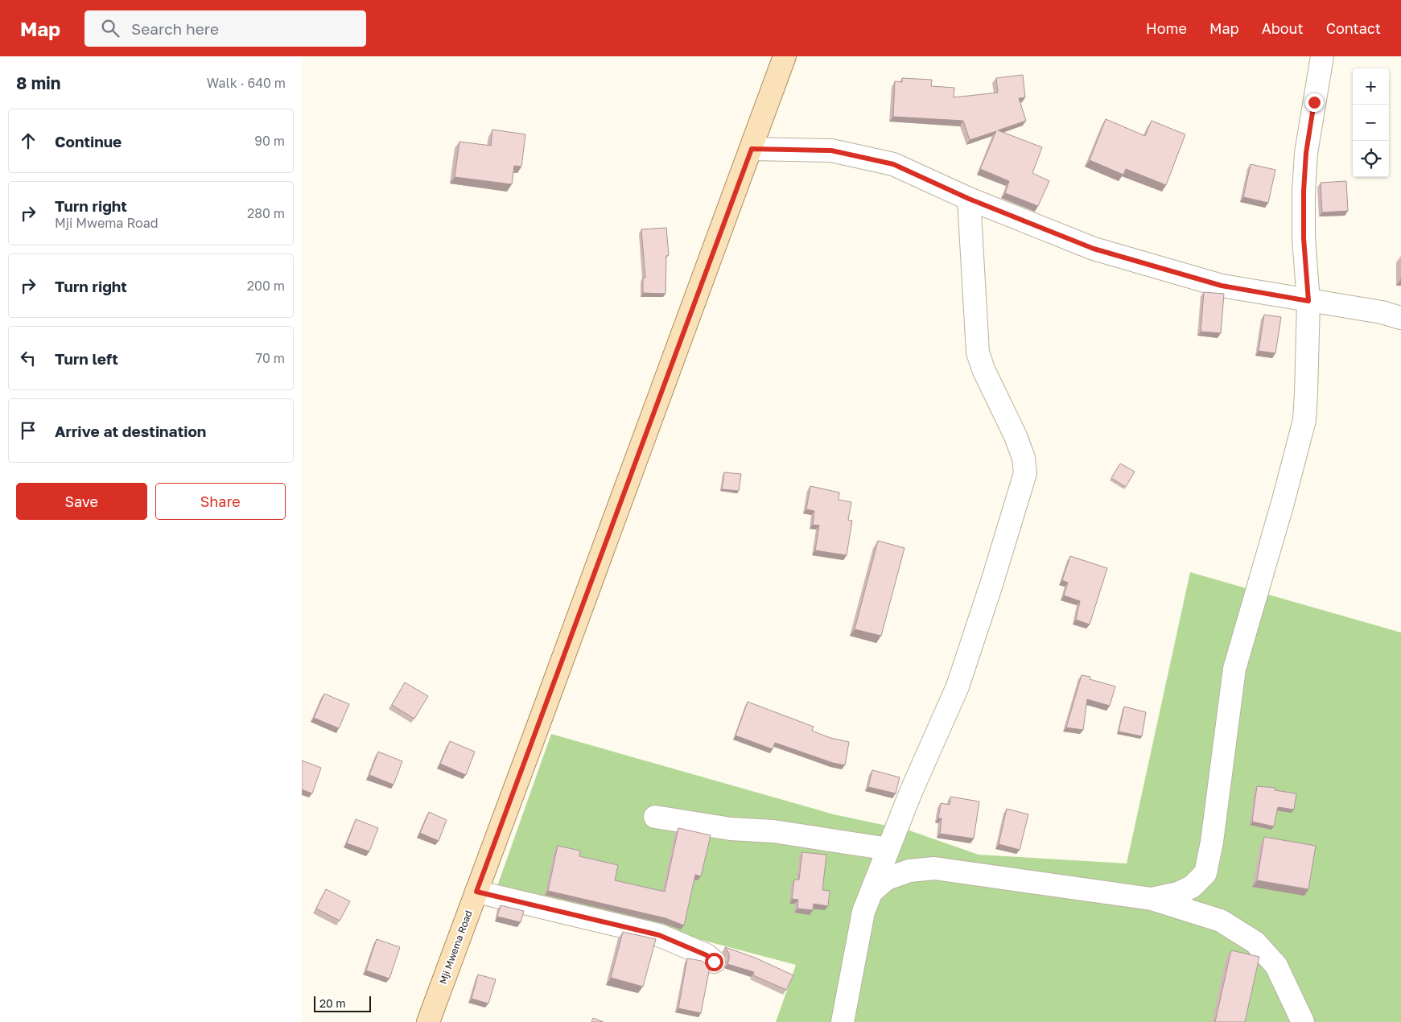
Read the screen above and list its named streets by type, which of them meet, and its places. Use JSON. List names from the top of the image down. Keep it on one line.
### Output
{"streets":{"main road":["Mji Mwema Road"]},"scale_bar":"20 m","page":{"header":"Map","search":"Search here","nav":["Home","Map","About","Contact"],"heading":["8 min","Walk · 640 m"],"map_buttons":["+","−"],"list":[["Continue","90 m"],["Turn right","Mji Mwema Road","280 m"],["Turn right","200 m"],["Turn left","70 m"],"Arrive at destination"],"buttons":["Save","Share"],"scale":"20 m"}}
